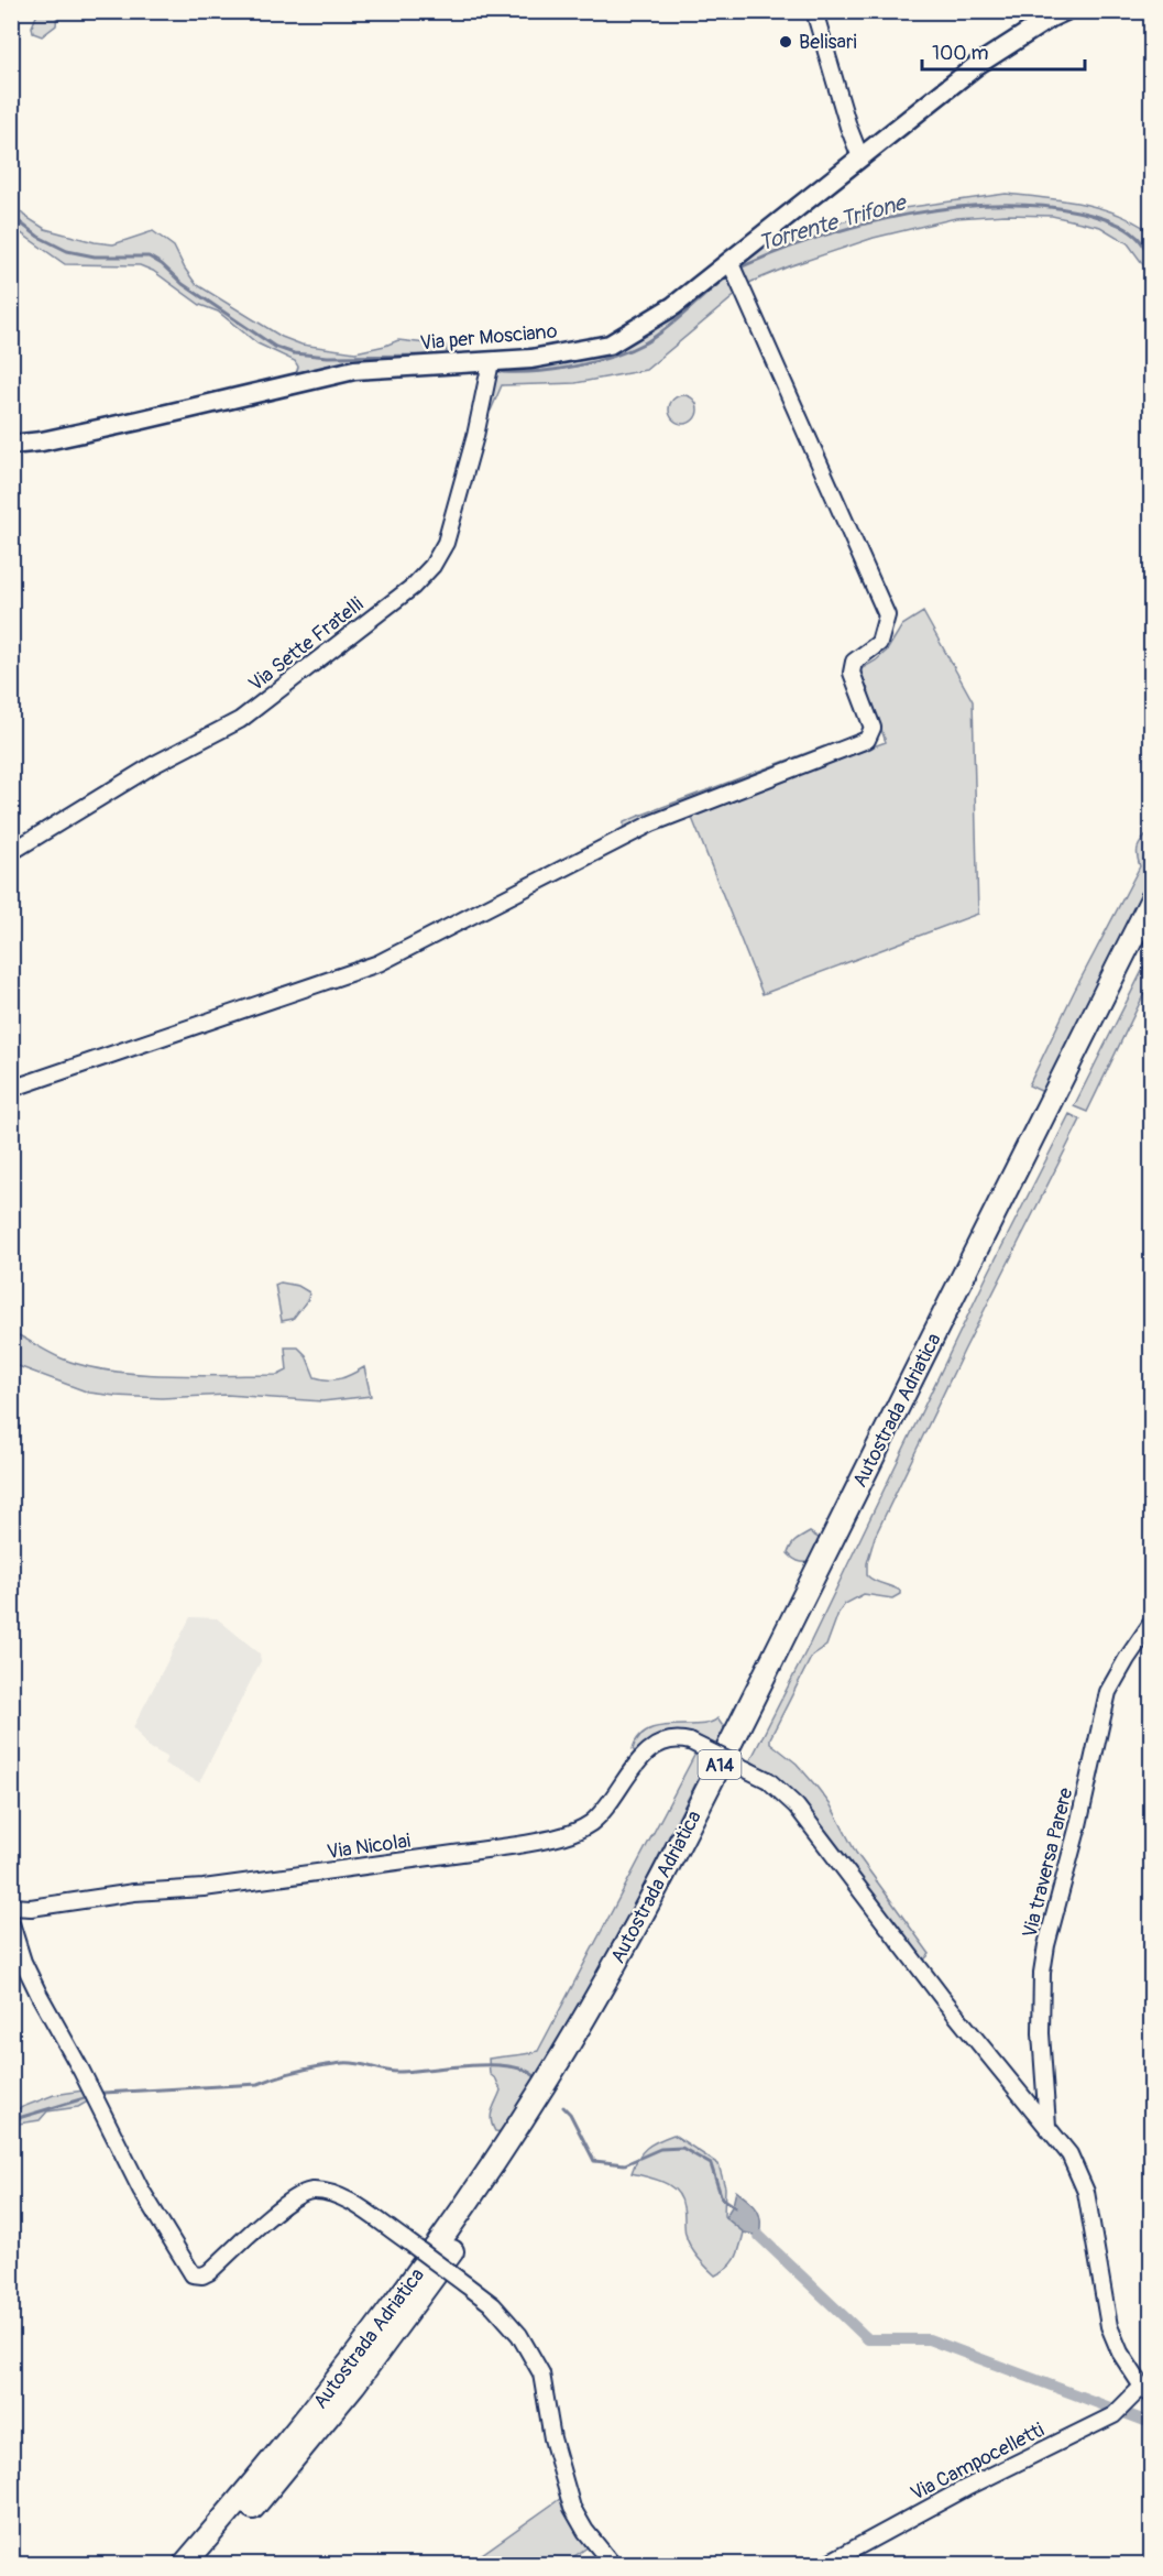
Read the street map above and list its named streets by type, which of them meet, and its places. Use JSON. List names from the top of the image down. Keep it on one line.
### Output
{"streets":{"highway":["Autostrada Adriatica","A14"],"main road":["Via per Mosciano"],"street":["Via Sette Fratelli","Via Nicolai","Via traversa Parere","Via Campocelletti"]},"crossings":[["Via per Mosciano","Via Sette Fratelli"],["Via Nicolai","Via traversa Parere"]],"water":["Torrente Trifone"],"places":["Belisari"],"scale_bar":"100 m"}
